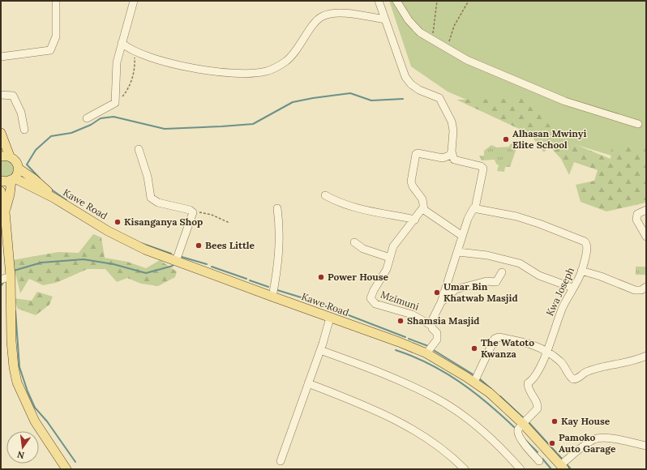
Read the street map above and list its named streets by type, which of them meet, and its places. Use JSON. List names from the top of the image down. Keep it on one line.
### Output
{"streets":{"main road":["Kawe Road"],"street":["Kwa Joseph","Mzimuni"]},"crossings":[["Kawe Road","Kwa Joseph"]],"places":["Alhasan Mwinyi Elite School","Kisanganya Shop","Bees Little","Power House","Umar Bin Khatwab Masjid","Shamsia Masjid","The Watoto Kwanza","Kay House","Pamoko Auto Garage"],"north":"bottom"}
